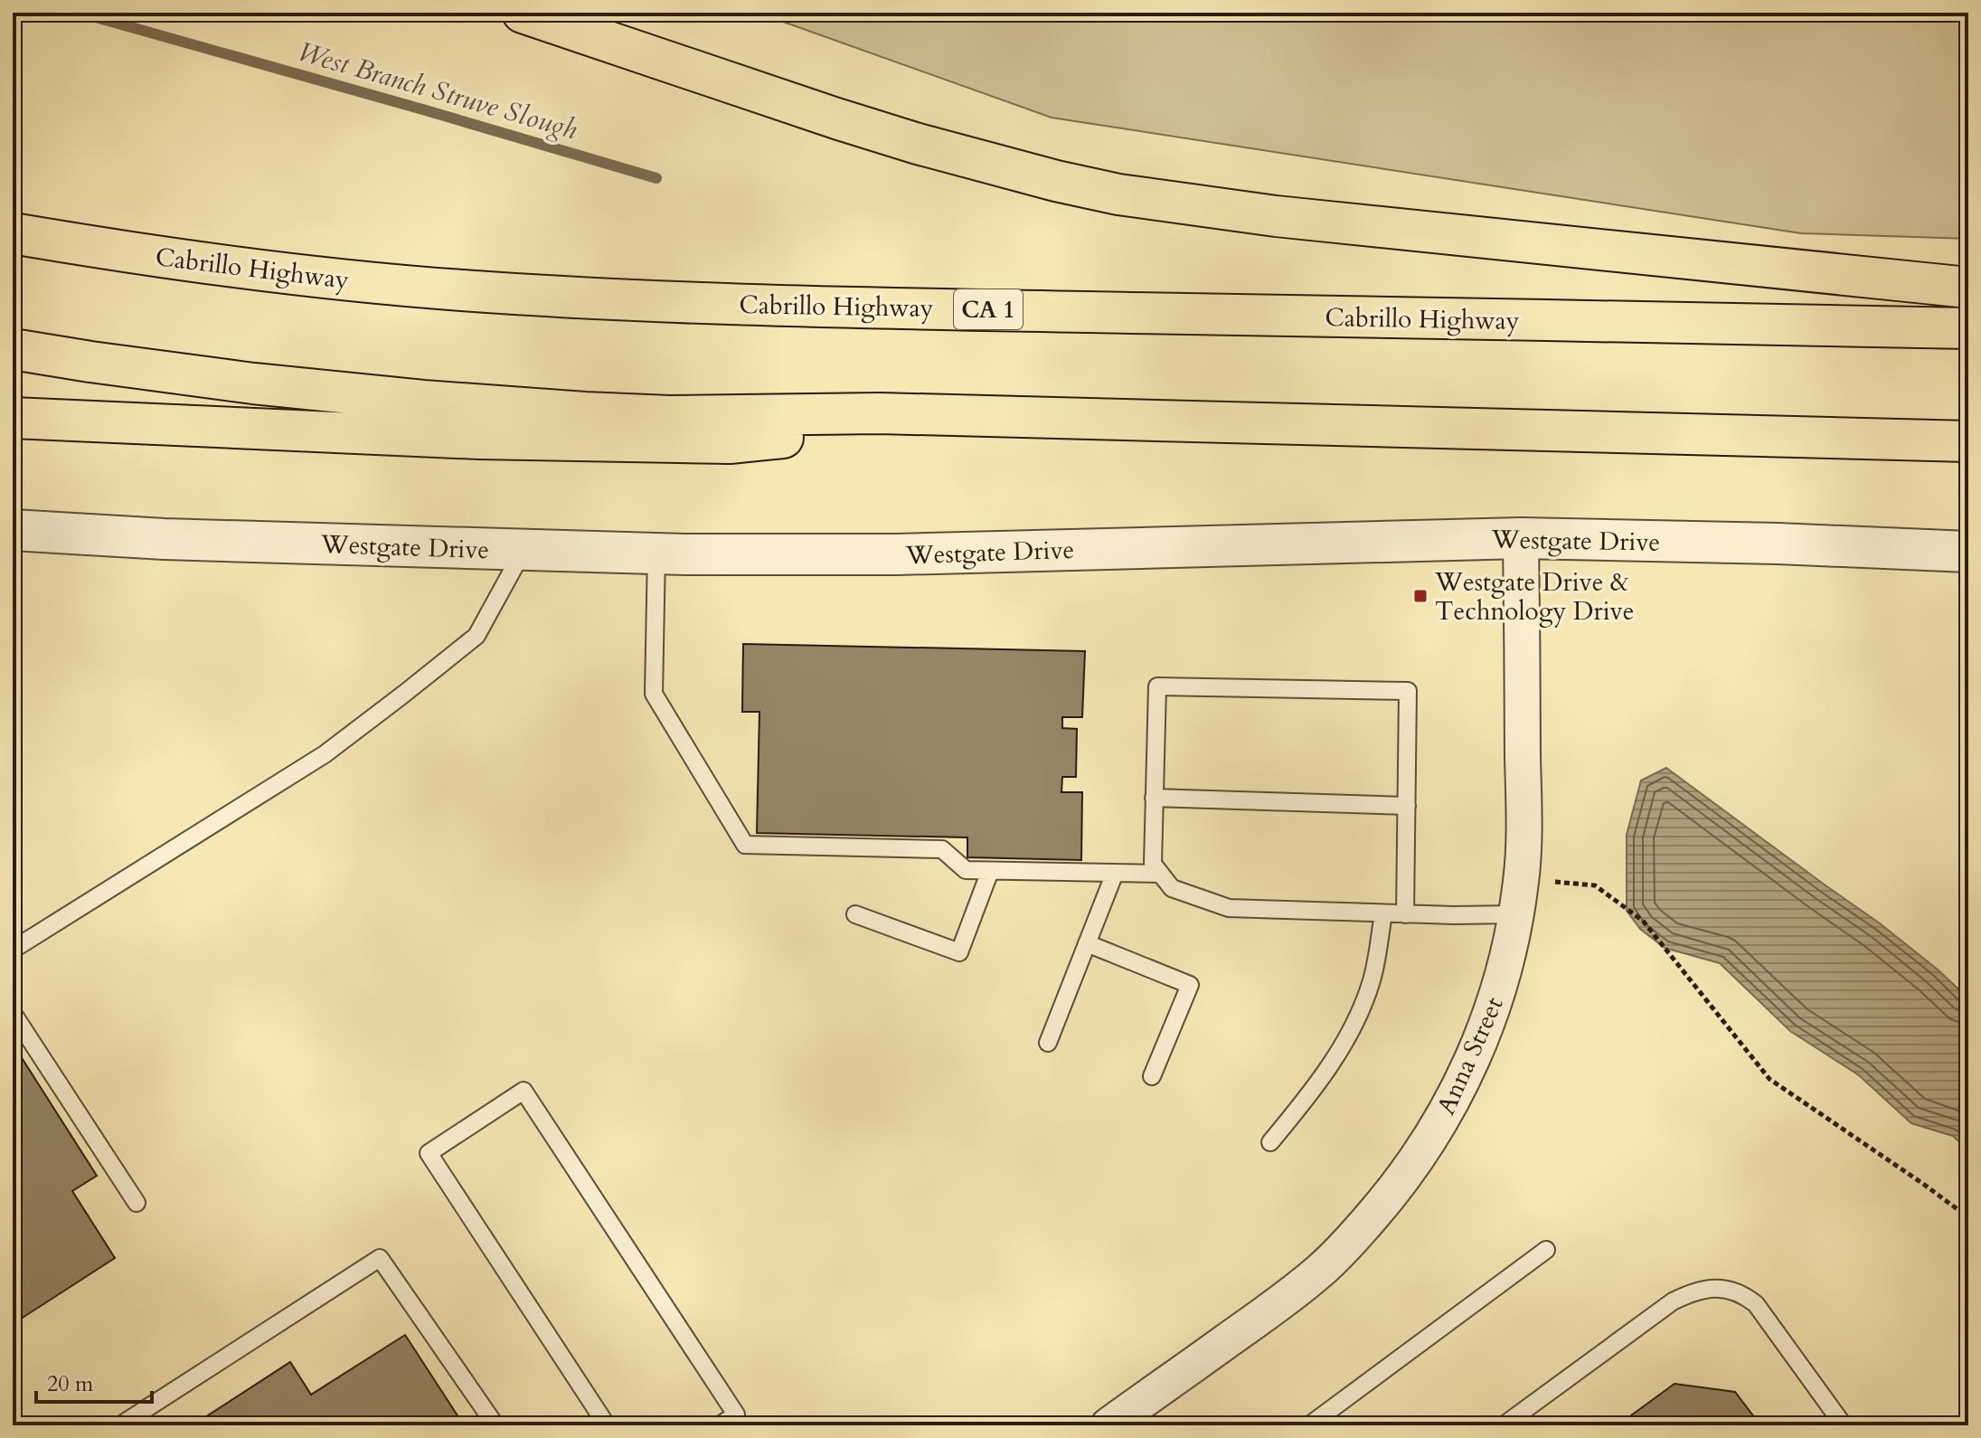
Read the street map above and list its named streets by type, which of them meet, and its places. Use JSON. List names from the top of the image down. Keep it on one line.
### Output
{"streets":{"highway":["Cabrillo Highway","CA 1"],"street":["Westgate Drive","Anna Street"]},"crossings":[["Westgate Drive","Anna Street"]],"water":["West Branch Struve Slough"],"places":{"transit":["Westgate Drive & Technology Drive"]},"scale_bar":"20 m"}
